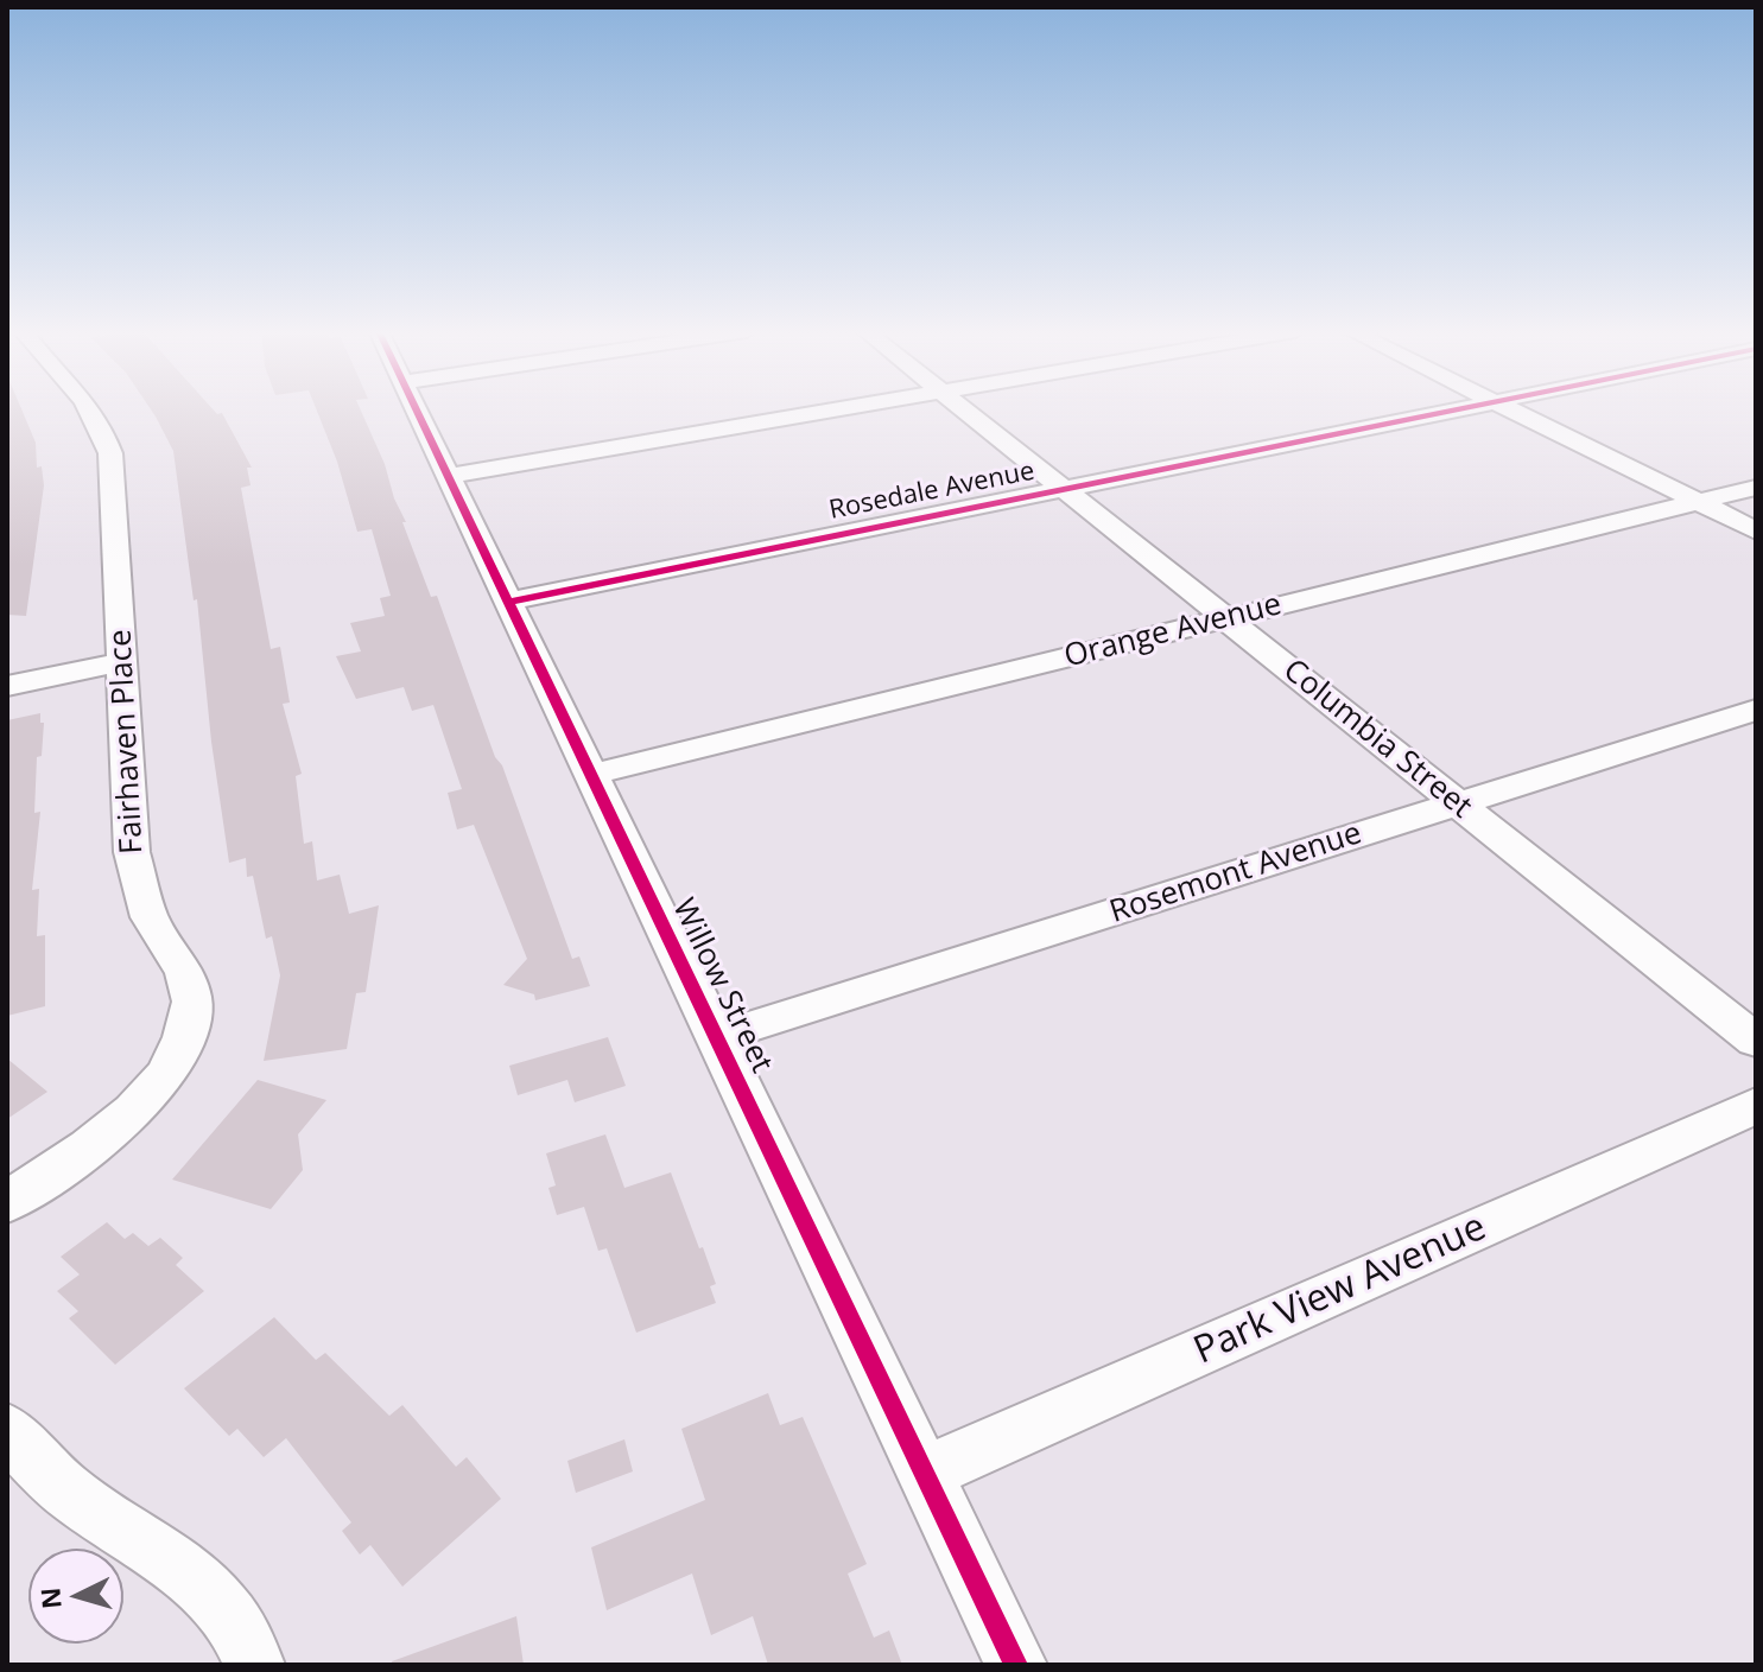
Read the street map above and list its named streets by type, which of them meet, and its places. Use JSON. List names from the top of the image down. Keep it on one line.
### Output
{"streets":{"street":["Rosedale Avenue","Orange Avenue","Columbia Street","Fairhaven Place","Rosemont Avenue","Willow Street","Park View Avenue"]},"crossings":[["Rosedale Avenue","Columbia Street"],["Rosedale Avenue","Willow Street"],["Orange Avenue","Columbia Street"],["Orange Avenue","Willow Street"],["Columbia Street","Rosemont Avenue"],["Rosemont Avenue","Willow Street"],["Willow Street","Park View Avenue"]],"north":"left"}
